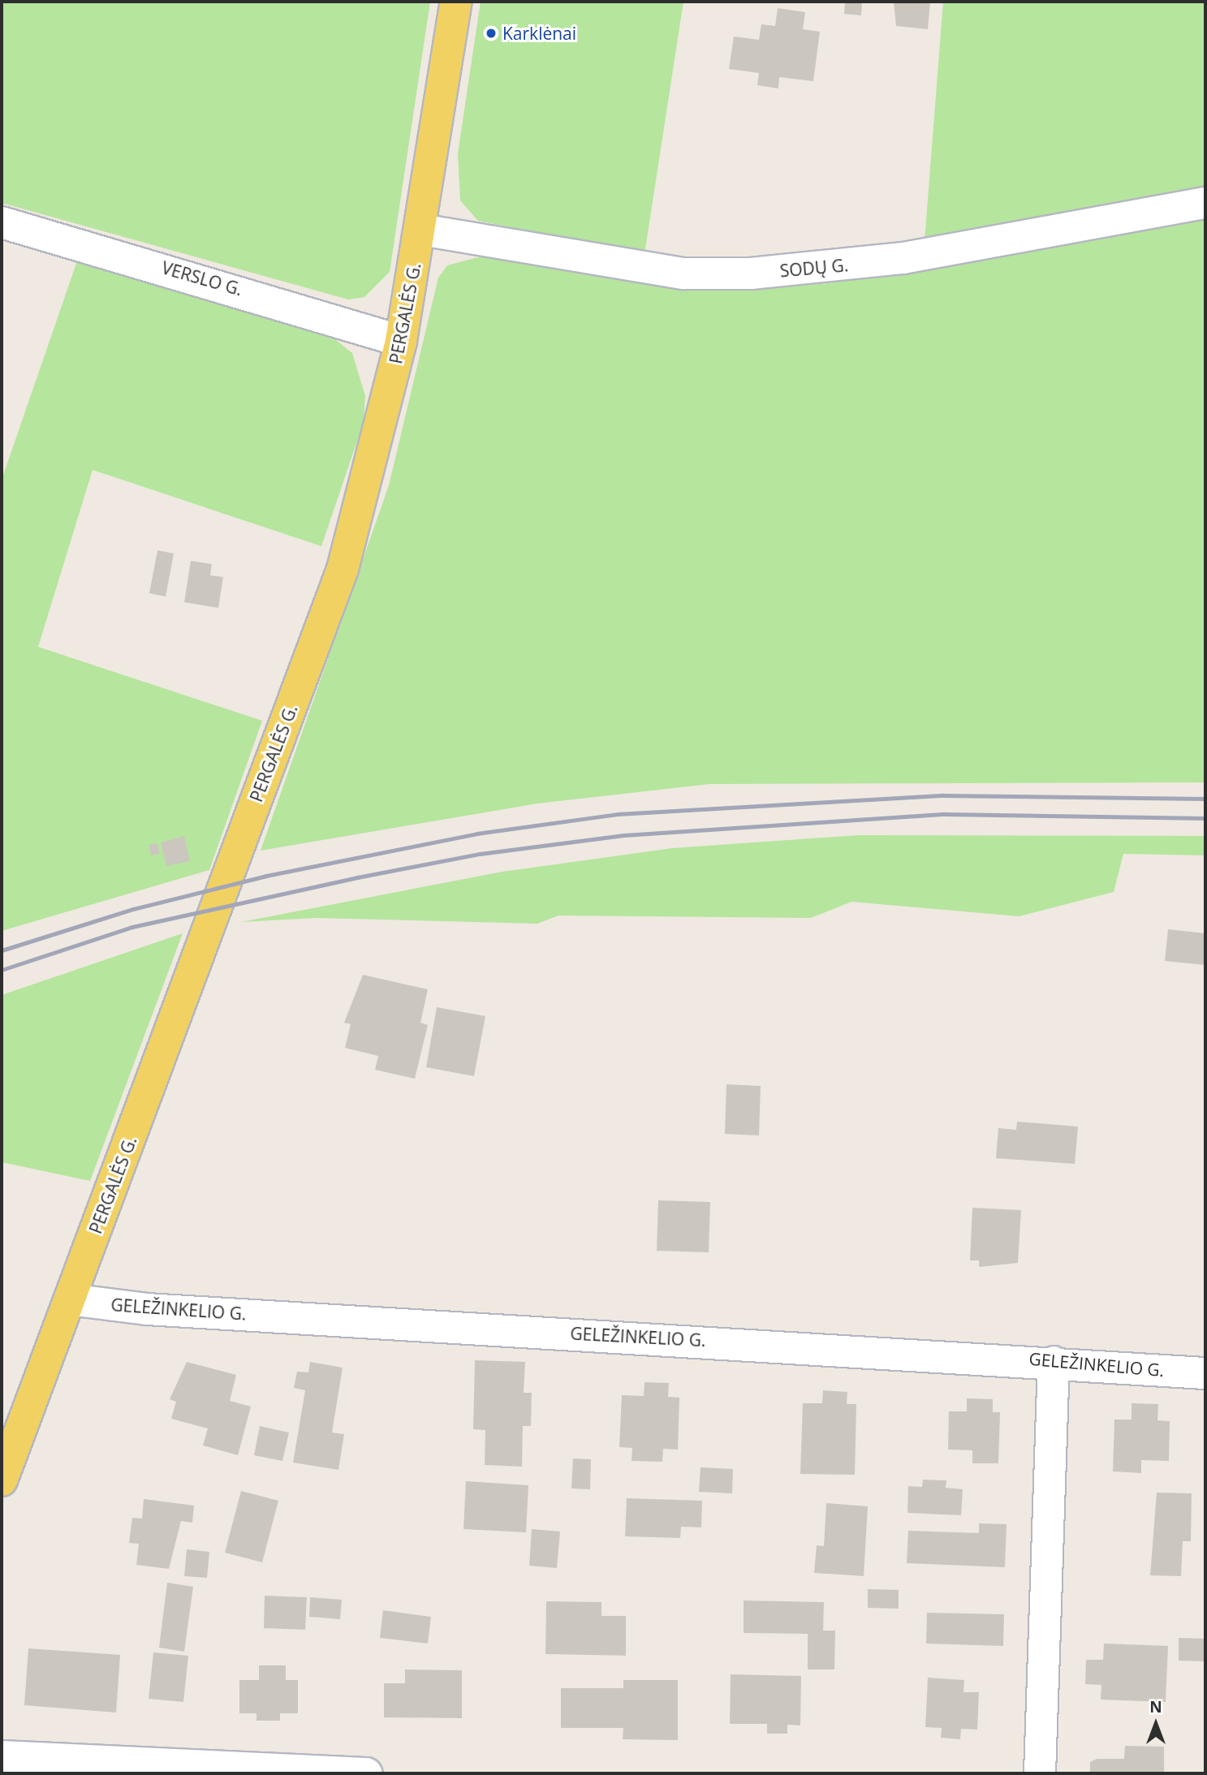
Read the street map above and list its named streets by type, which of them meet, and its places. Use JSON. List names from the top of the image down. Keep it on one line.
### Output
{"streets":{"main road":["PERGALĖS G."],"street":["SODŲ G.","VERSLO G.","GELEŽINKELIO G."]},"crossings":[["SODŲ G.","PERGALĖS G."],["VERSLO G.","PERGALĖS G."],["PERGALĖS G.","GELEŽINKELIO G."]],"places":["Karklėnai"],"north":"top"}
